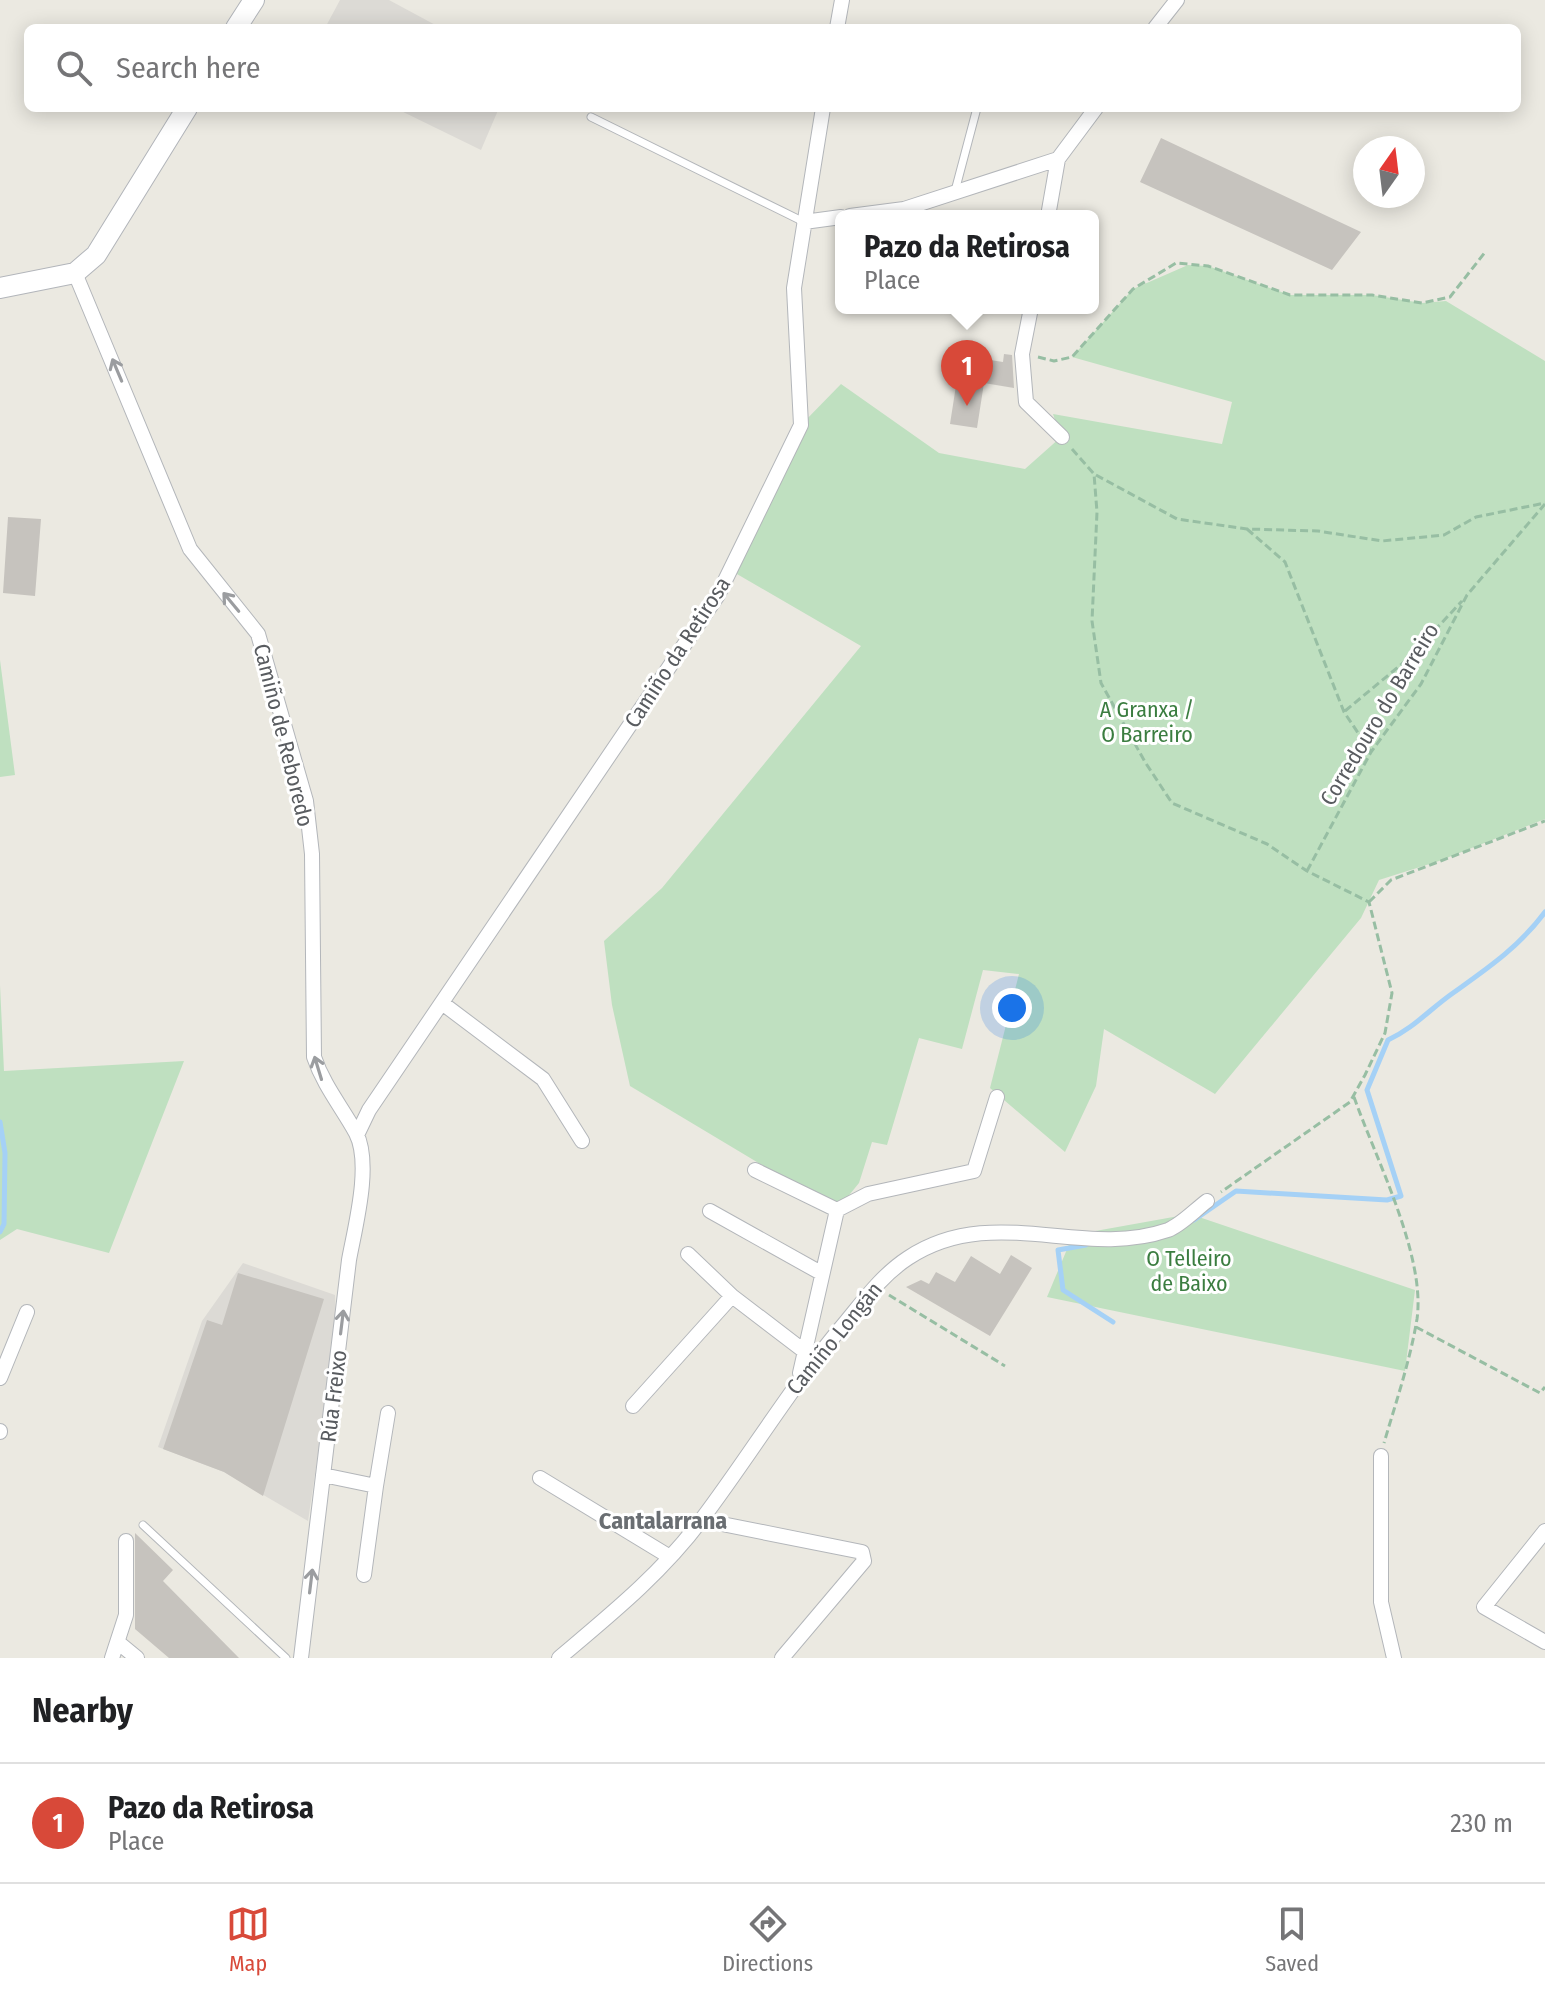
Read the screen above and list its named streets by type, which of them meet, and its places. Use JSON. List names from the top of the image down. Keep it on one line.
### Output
{"streets":{"street":["Camiño da Retirosa","Camiño de Reboredo","Camiño Longán","Rúa Freixo"],"path":["Corredouro do Barreiro"]},"crossings":[["Camiño da Retirosa","Camiño de Reboredo"],["Camiño da Retirosa","Rúa Freixo"],["Camiño de Reboredo","Rúa Freixo"]],"one_way":["Camiño de Reboredo"],"districts":["Cantalarrana"],"parks":["A Granxa / O Barreiro","O Telleiro de Baixo"],"north":"top","page":{"search":"Search here","popup":["Pazo da Retirosa","Place"],"pins":"1","heading":"Nearby","list":[{"mark":"1","name":"Pazo da Retirosa","note":"Place","value":"230 m"}],"nav":["Map","Directions","Saved"]}}
